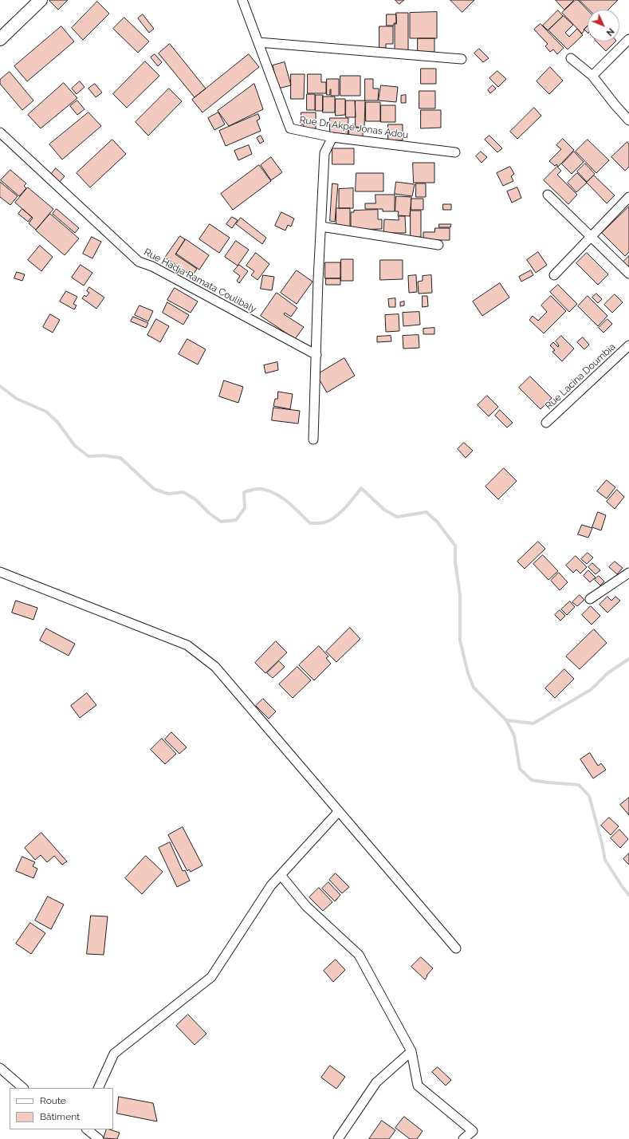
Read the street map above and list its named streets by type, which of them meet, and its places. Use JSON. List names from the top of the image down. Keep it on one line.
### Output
{"streets":{"street":["Rue Dr Akpé Jonas Adou","Rue Hadja Ramata Coulibaly","Rue Lacina Doumbia"]},"legend":["Route","Bâtiment"],"north":"bottom right"}
